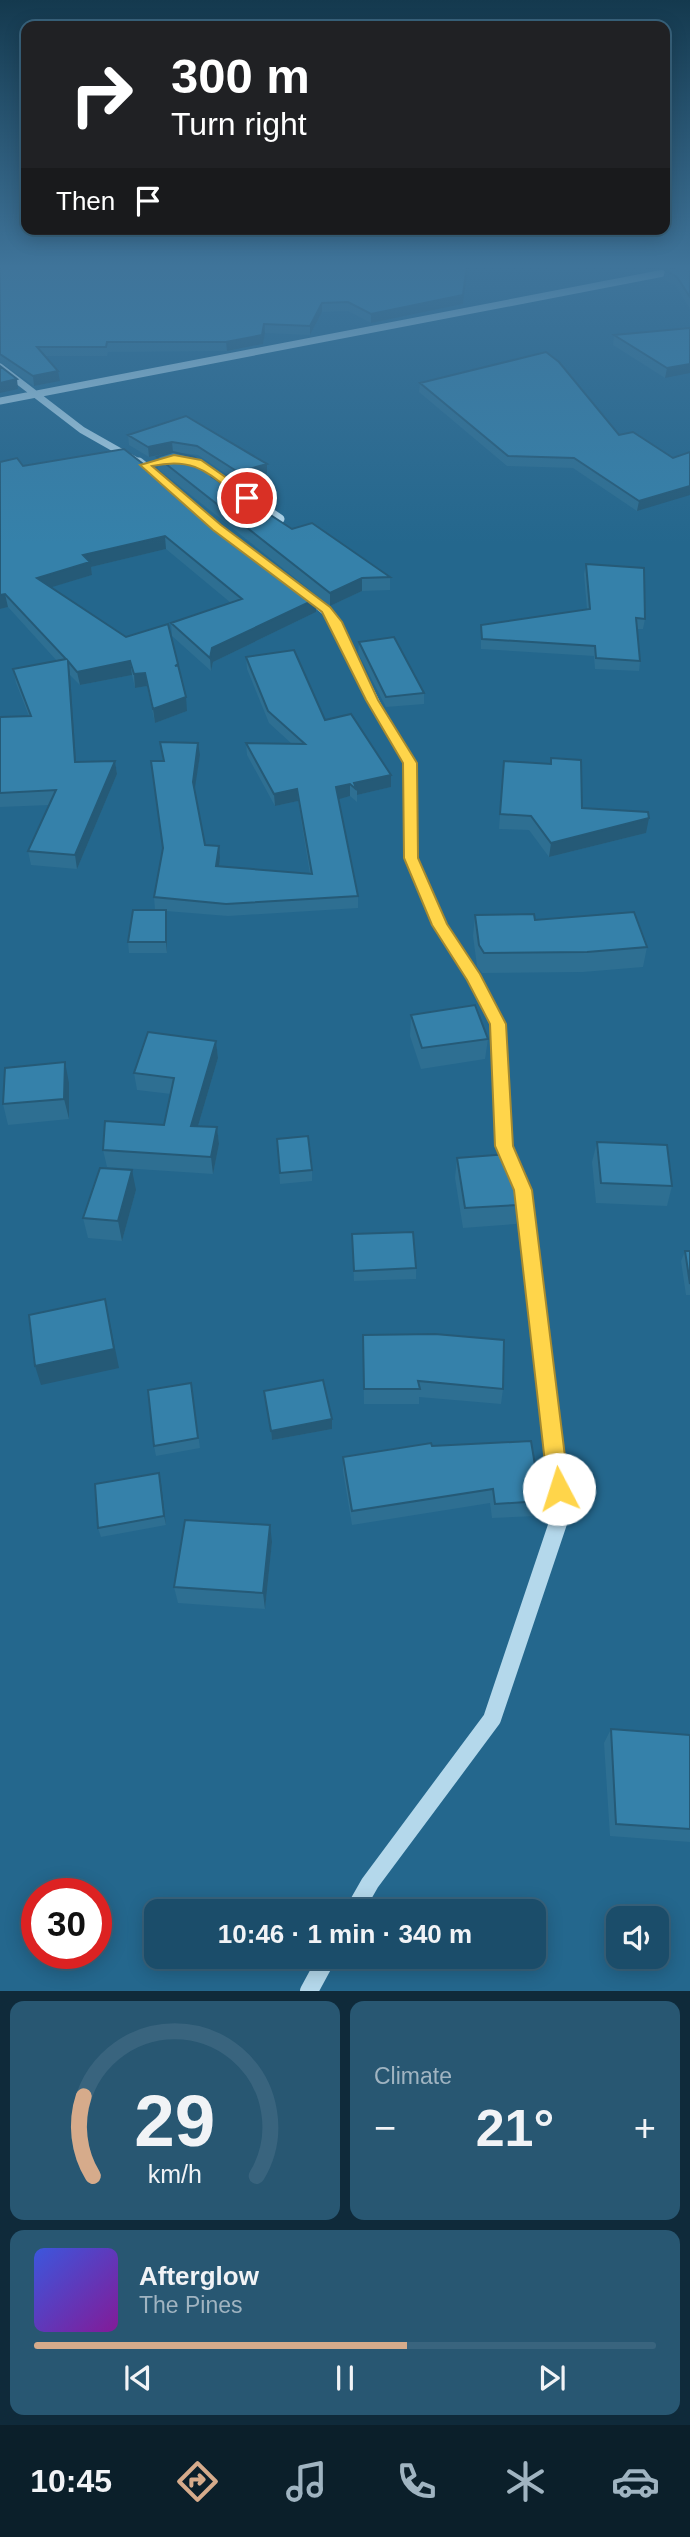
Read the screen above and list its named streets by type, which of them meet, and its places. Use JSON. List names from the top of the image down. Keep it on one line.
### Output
{"page":{"turn":["300 m","Turn right"],"then":"Then","limit":"30","trip":"10:46 · 1 min · 340 m","tile":"Climate","heat":["−","21°","+"],"song":["Afterglow","The Pines"],"tabs":"10:45","gauge":["29","km/h"]}}
